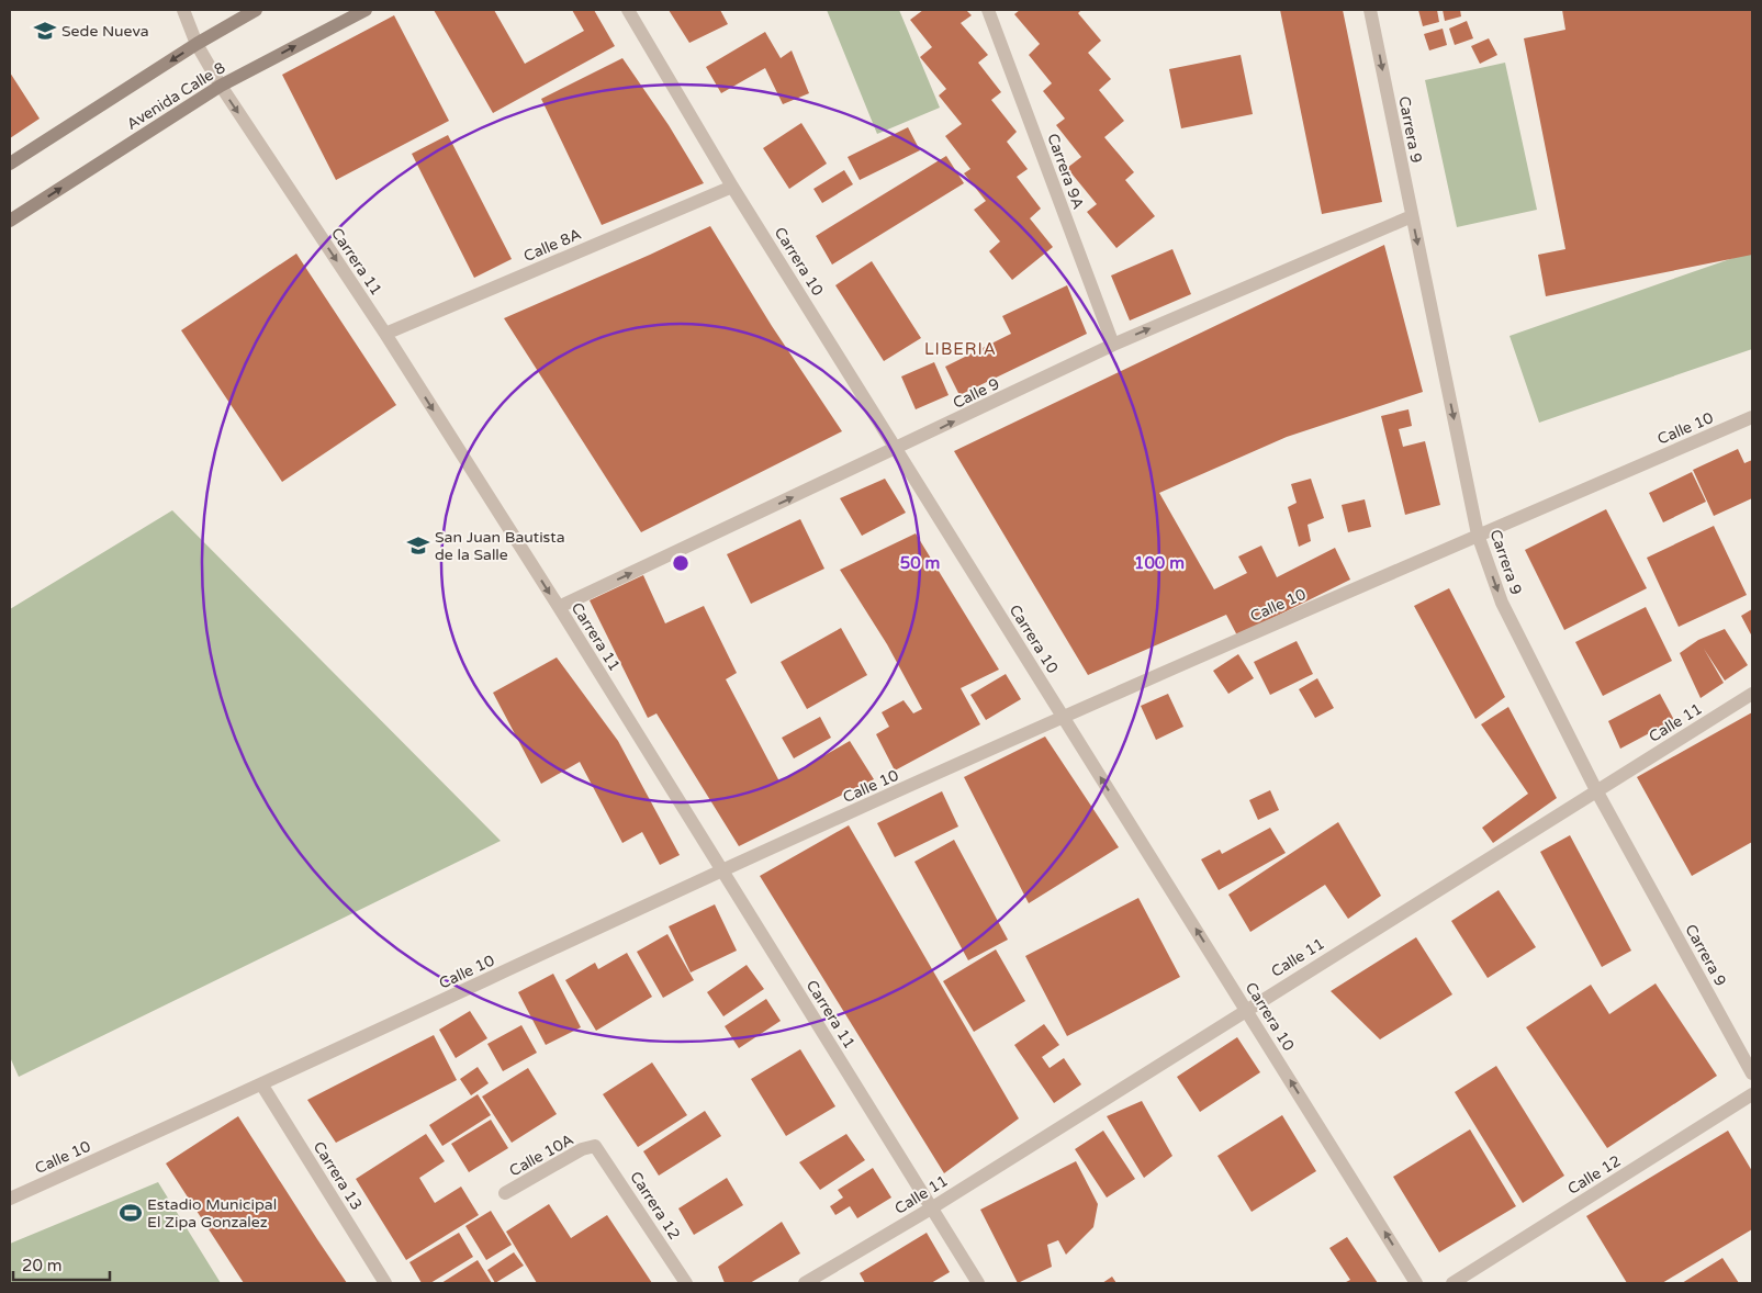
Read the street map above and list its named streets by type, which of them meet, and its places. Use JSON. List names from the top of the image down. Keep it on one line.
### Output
{"streets":{"main road":["Avenida Calle 8"],"street":["Carrera 9","Carrera 9A","Calle 8A","Carrera 11","Carrera 10","Calle 9","Calle 10","Calle 11","Calle 10A","Calle 12","Carrera 13","Carrera 12"]},"crossings":[["Avenida Calle 8","Carrera 11"],["Carrera 9","Calle 9"],["Carrera 9","Calle 10"],["Carrera 9","Calle 11"],["Carrera 9A","Calle 9"],["Calle 8A","Carrera 11"],["Calle 8A","Carrera 10"],["Carrera 11","Calle 9"],["Carrera 11","Calle 10"],["Carrera 11","Calle 11"],["Carrera 10","Calle 9"],["Carrera 10","Calle 10"],["Carrera 10","Calle 11"],["Calle 10","Carrera 13"],["Calle 10A","Carrera 12"]],"one_way":["Carrera 9","Carrera 11","Carrera 10","Calle 9"],"districts":["LIBERIA"],"places":{"school or university":["Sede Nueva","San Juan Bautista de la Salle"],"sports":["Estadio Municipal El Zipa Gonzalez"]},"scale_bar":"20 m","rings":["50 m","100 m"]}
